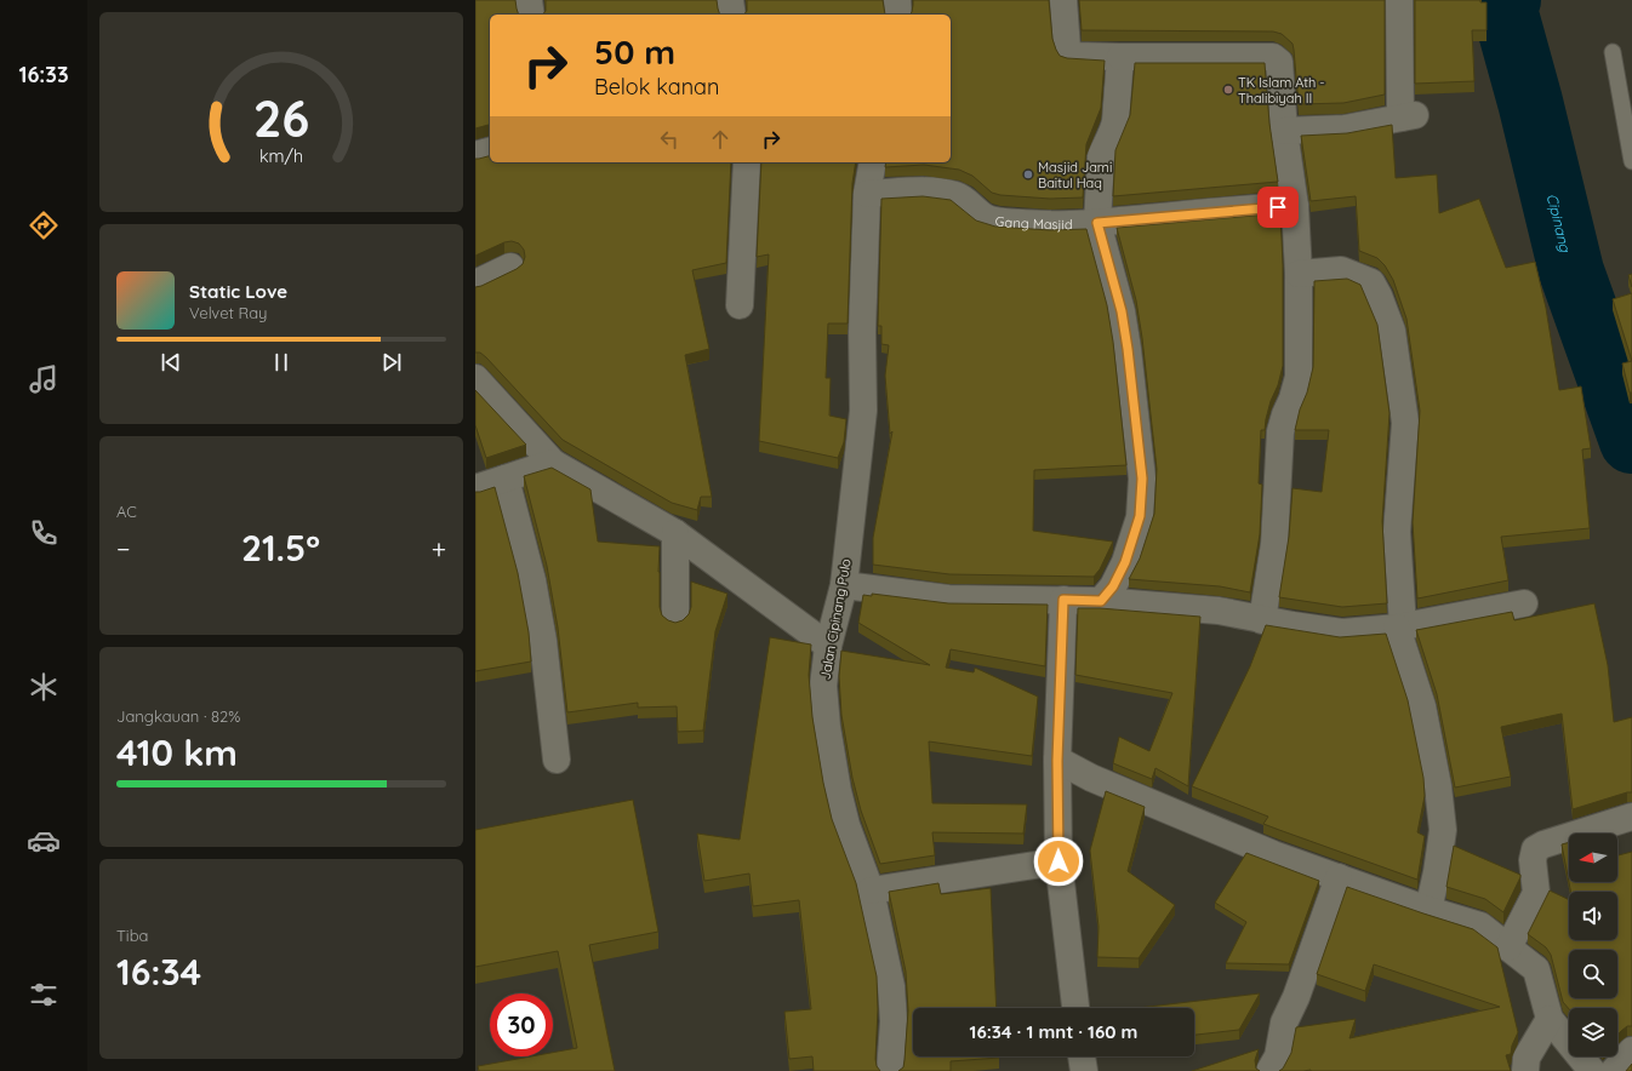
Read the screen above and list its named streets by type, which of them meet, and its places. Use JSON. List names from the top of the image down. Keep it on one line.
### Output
{"streets":{"street":["Gang Masjid","Jalan Cipinang Pulo"]},"crossings":[["Gang Masjid","Jalan Cipinang Pulo"]],"water":["Cipinang"],"places":["TK Islam Ath - Thalibiyah II","Masjid Jami Baitul Haq"],"north":"left","page":{"tabs":"16:33","turn":["50 m","Belok kanan"],"song":["Static Love","Velvet Ray"],"tile":["AC",["Jangkauan · 82%","410 km"],["Tiba","16:34"]],"heat":["−","21.5°","+"],"limit":"30","trip":"16:34 · 1 mnt · 160 m","gauge":["26","km/h"]}}
